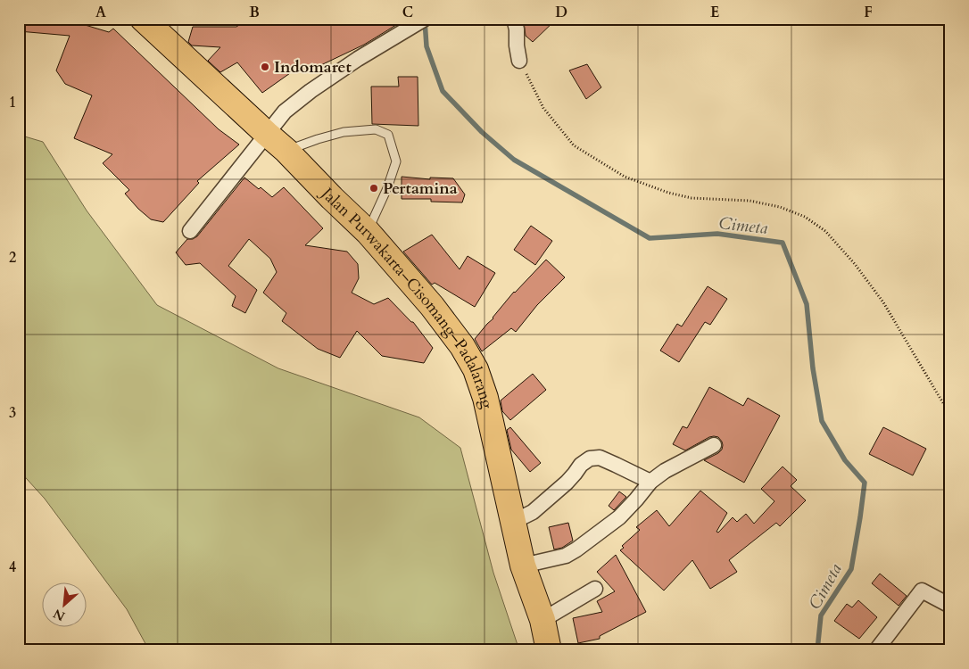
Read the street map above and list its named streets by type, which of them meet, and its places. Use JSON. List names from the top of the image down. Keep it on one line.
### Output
{"streets":{"highway":["Jalan Purwakarta–Cisomang–Padalarang"]},"water":["Cimeta"],"places":["Indomaret","Pertamina"],"north":"bottom left","grid":{"columns":["A","B","C","D","E","F"],"rows":["1","2","3","4"]}}
